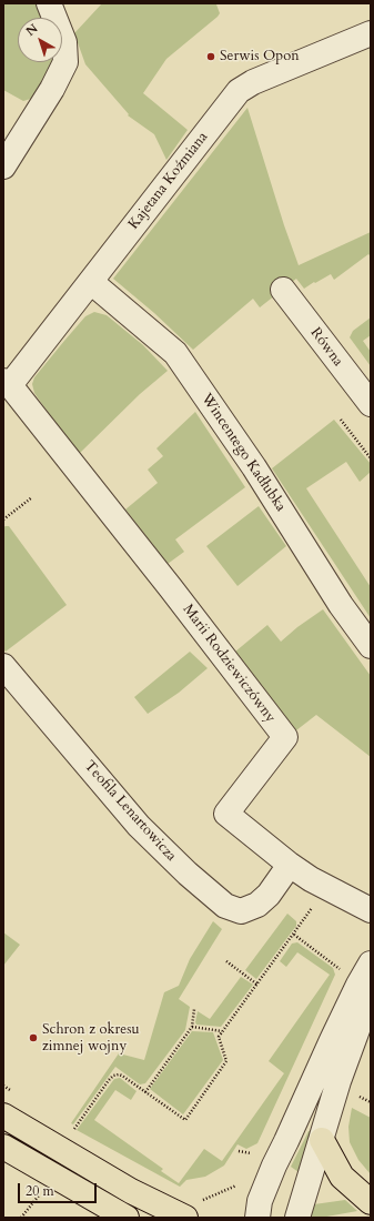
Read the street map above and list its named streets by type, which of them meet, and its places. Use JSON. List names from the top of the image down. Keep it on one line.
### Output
{"streets":{"street":["Kajetana Koźmiana","Równa","Wincentego Kadłubka","Marii Rodziewiczówny","Teofila Lenartowicza"]},"crossings":[["Kajetana Koźmiana","Wincentego Kadłubka"],["Kajetana Koźmiana","Marii Rodziewiczówny"],["Marii Rodziewiczówny","Teofila Lenartowicza"]],"places":["Serwis Opon","Schron z okresu zimnej wojny"],"scale_bar":"20 m","north":"top left"}
